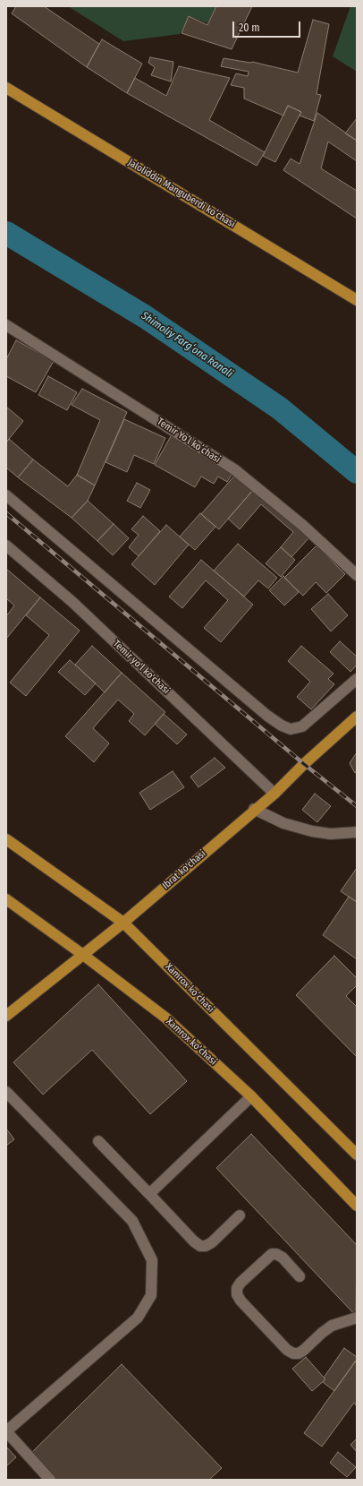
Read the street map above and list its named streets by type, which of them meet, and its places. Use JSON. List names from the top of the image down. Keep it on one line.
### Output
{"streets":{"main road":["Jaloliddin Manguberdi koʻchasi","Ibrat ko'chasi","Xamrox koʻchasi","Xamrox ko'chasi"],"street":["Temir Yoʻl koʻchasi","Temir yo'l ko'chasi"]},"crossings":[["Temir yo'l ko'chasi","Ibrat ko'chasi"],["Ibrat ko'chasi","Xamrox koʻchasi"],["Ibrat ko'chasi","Xamrox ko'chasi"]],"water":["Shimoliy Fargʻona kanali"],"scale_bar":"20 m"}
